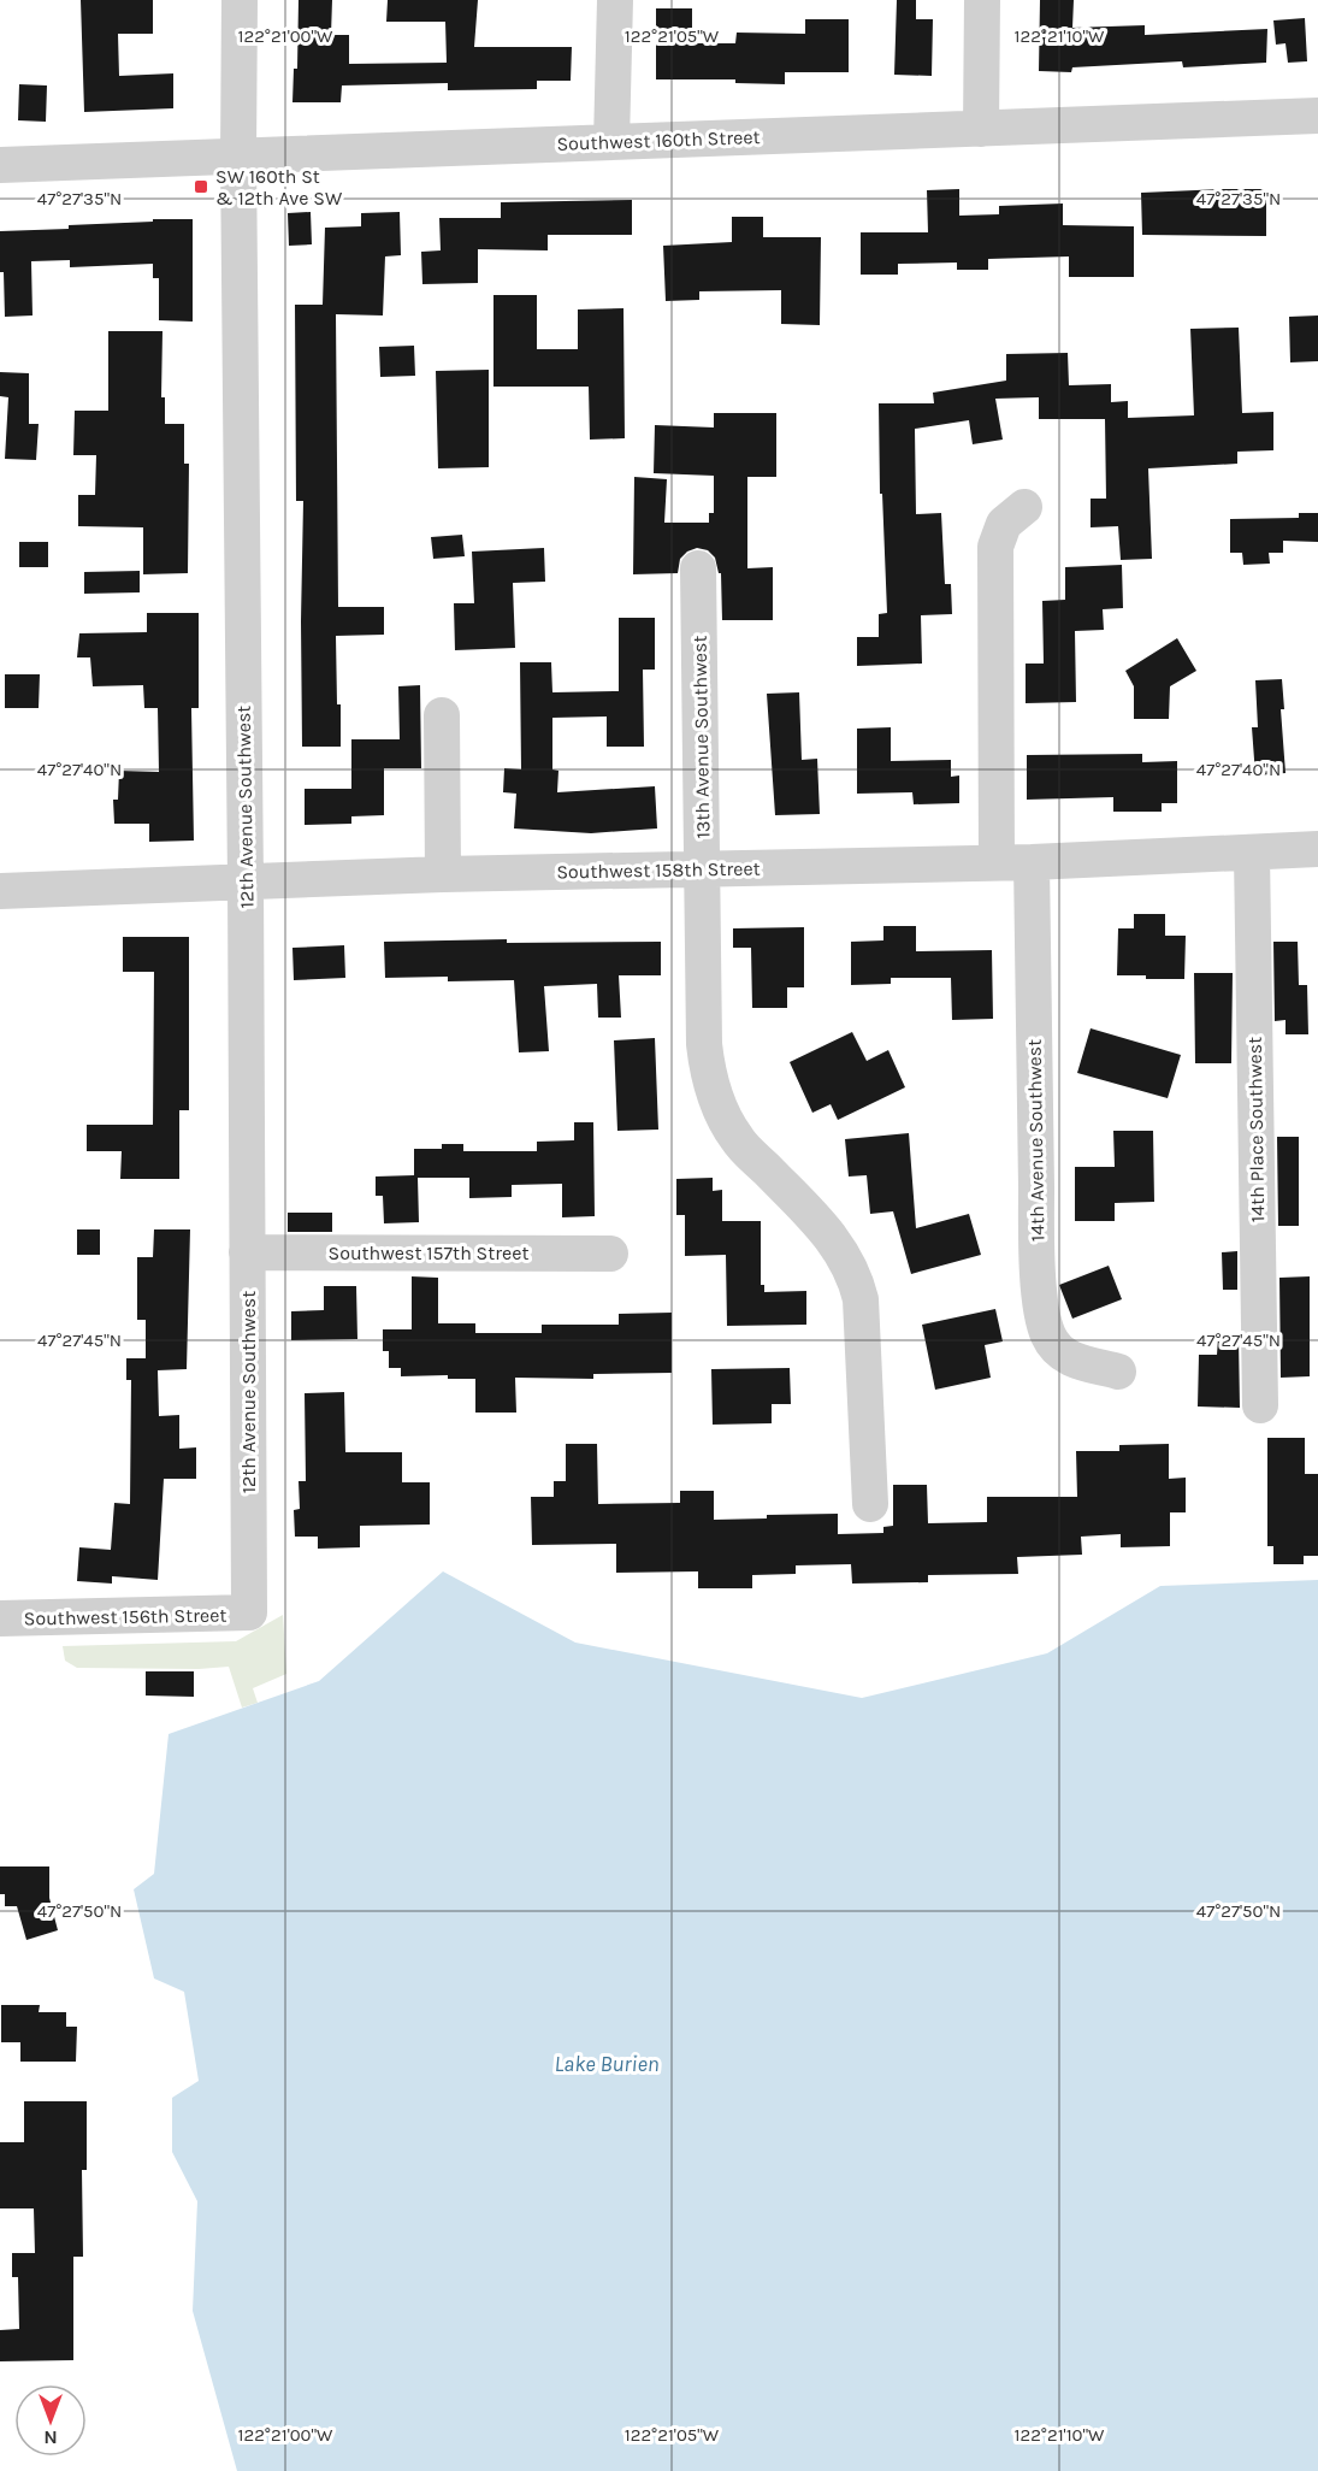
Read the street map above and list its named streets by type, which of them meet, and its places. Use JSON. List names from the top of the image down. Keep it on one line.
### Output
{"streets":{"street":["Southwest 160th Street","13th Avenue Southwest","12th Avenue Southwest","Southwest 158th Street","14th Place Southwest","14th Avenue Southwest","Southwest 157th Street","Southwest 156th Street"]},"crossings":[["Southwest 160th Street","12th Avenue Southwest"],["13th Avenue Southwest","Southwest 158th Street"],["12th Avenue Southwest","Southwest 158th Street"],["12th Avenue Southwest","Southwest 157th Street"],["12th Avenue Southwest","Southwest 156th Street"],["Southwest 158th Street","14th Place Southwest"],["Southwest 158th Street","14th Avenue Southwest"]],"water":["Lake Burien"],"places":{"transit":["SW 160th St & 12th Ave SW"]},"north":"bottom","coordinates":["122°21'00\"W","122°21'05\"W","122°21'10\"W","47°27'35\"N","47°27'40\"N","47°27'45\"N","47°27'50\"N"]}
